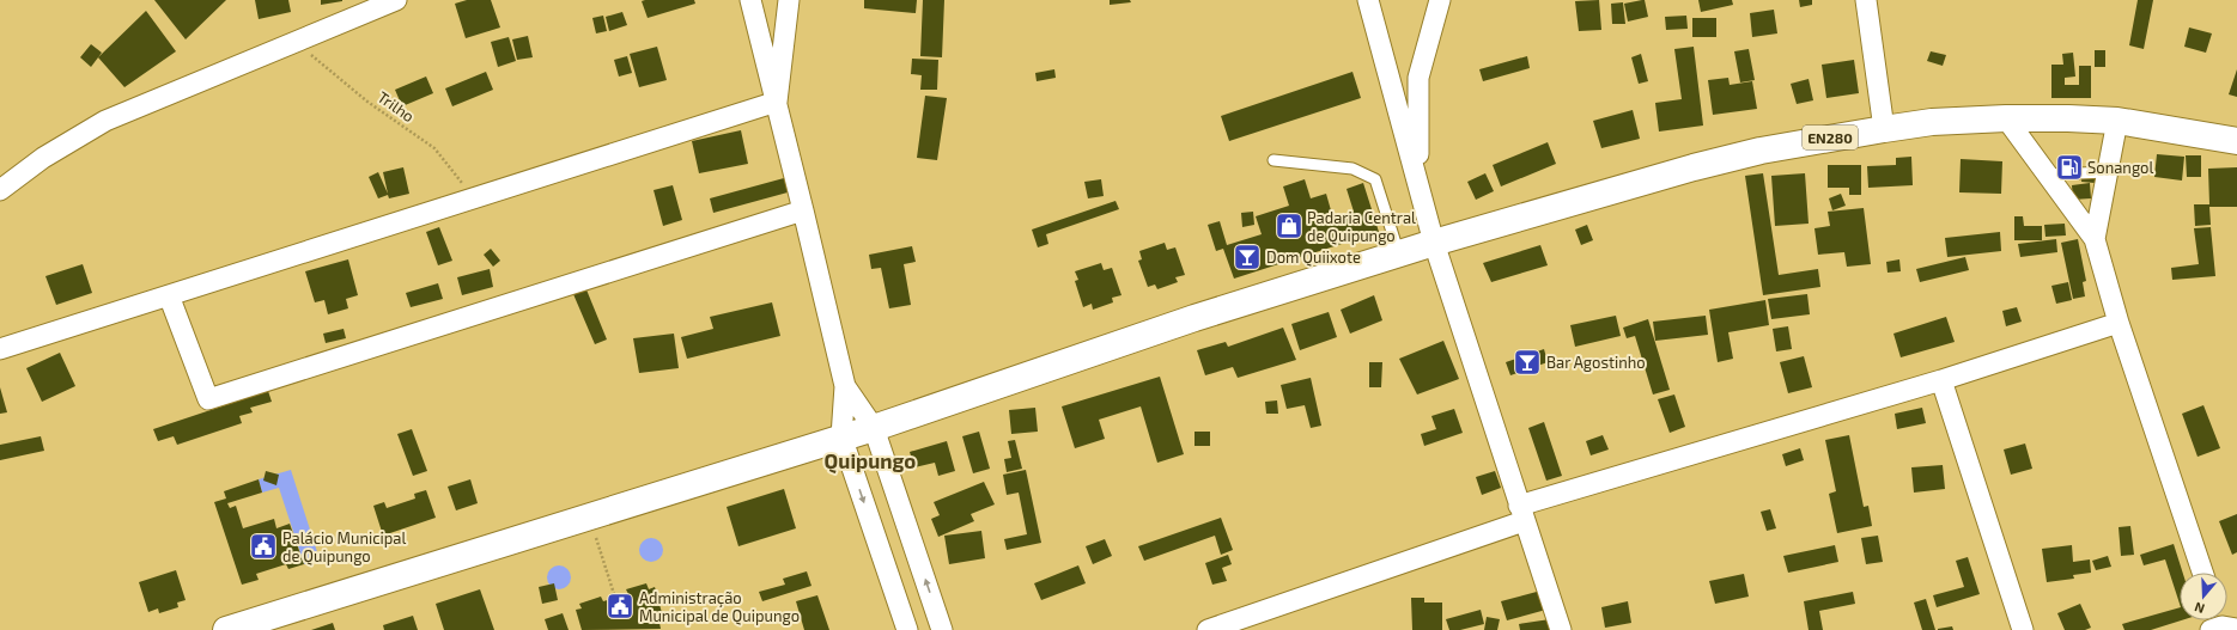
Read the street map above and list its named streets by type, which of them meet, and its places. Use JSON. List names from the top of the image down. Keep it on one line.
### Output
{"streets":{"main road":["EN280"],"path":["Trilho"]},"districts":["Quipungo"],"places":{"fuel station":["Sonangol"],"shop":["Padaria Central de Quipungo"],"bar":["Dom Quiixote","Bar Agostinho"],"public building":["Palácio Municipal de Quipungo","Administração Municipal de Quipungo"]},"north":"bottom"}
